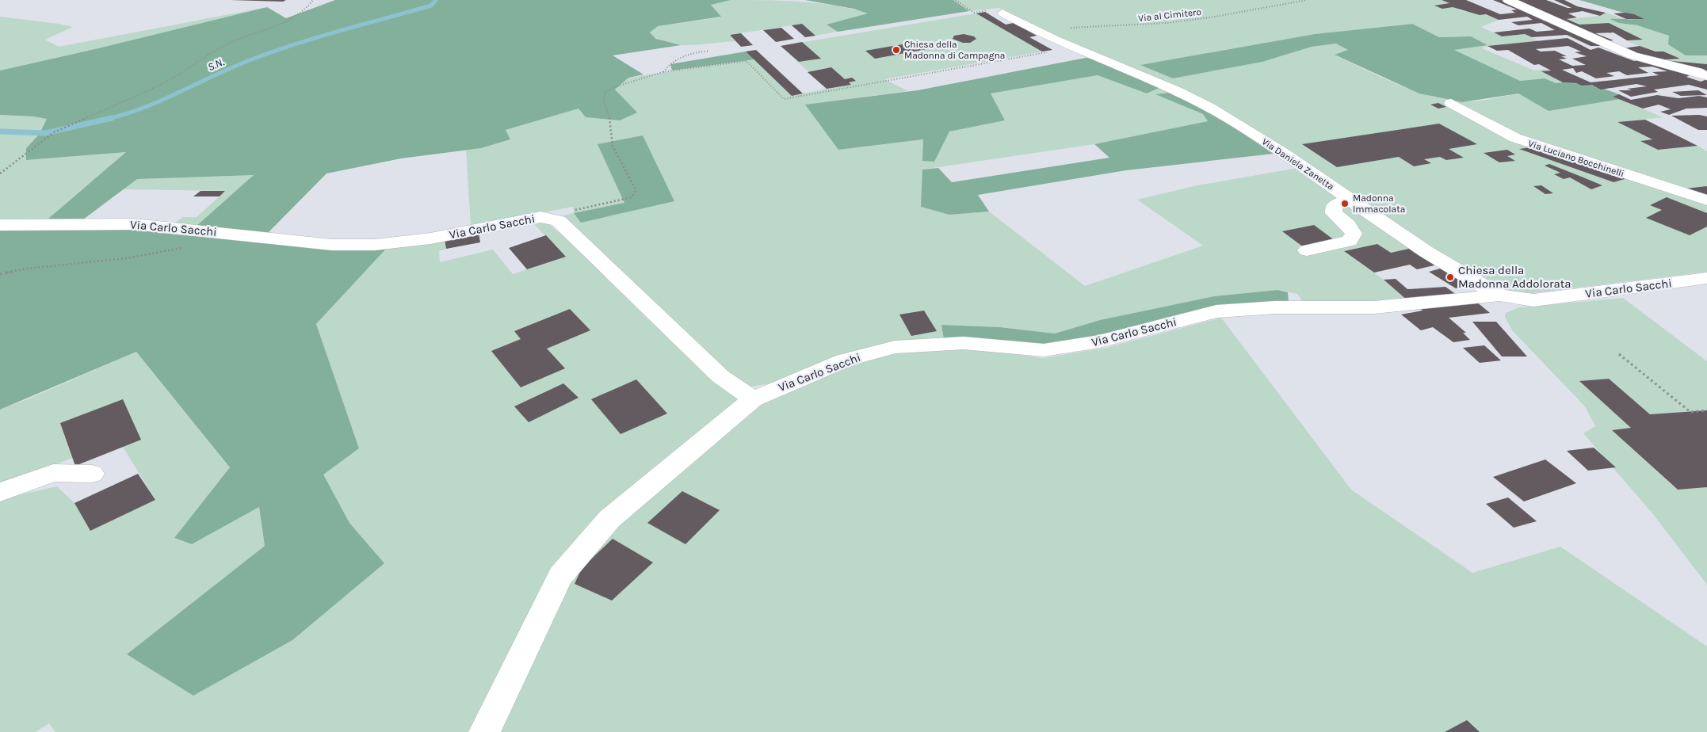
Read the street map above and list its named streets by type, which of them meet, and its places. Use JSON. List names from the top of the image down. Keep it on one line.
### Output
{"streets":{"street":["Via Luciano Bocchinelli","Via Daniela Zanetta","Via Carlo Sacchi"],"path":["Via al Cimitero"]},"crossings":[["Via al Cimitero","Via Daniela Zanetta"],["Via Daniela Zanetta","Via Carlo Sacchi"]],"water":["S.N."],"places":["Chiesa della Madonna di Campagna","Madonna Immacolata","Chiesa della Madonna Addolorata"]}
